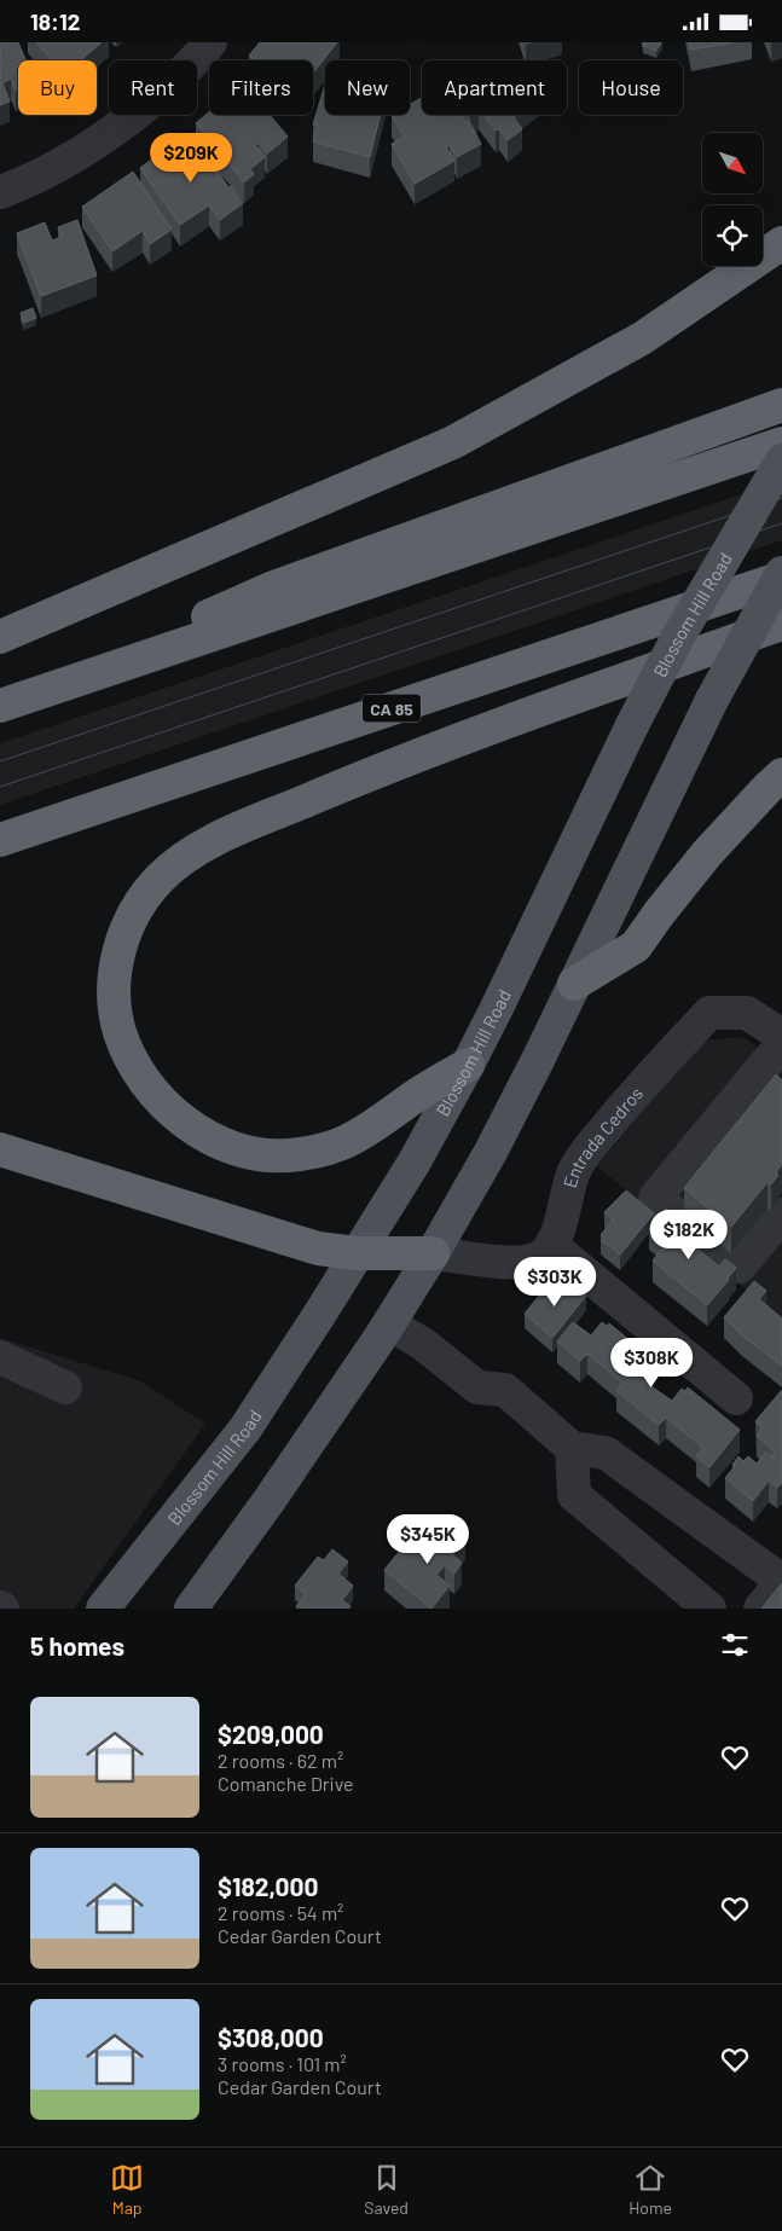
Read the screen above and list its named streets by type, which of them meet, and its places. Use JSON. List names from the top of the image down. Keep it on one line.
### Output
{"streets":{"highway":["CA 85"],"main road":["Blossom Hill Road"],"street":["Entrada Cedros"]},"north":"bottom right","page":{"status":"18:12","chip":["Buy","Rent","Filters","New","Apartment","House"],"price":["$209K","$182K","$303K","$308K","$345K"],"heading":"5 homes","list":[{"name":"$209,000","note":"2 rooms · 62 m² · Comanche Drive"},{"name":"$182,000","note":"2 rooms · 54 m² · Cedar Garden Court"},{"name":"$308,000","note":"3 rooms · 101 m² · Cedar Garden Court"}],"tabs":["Map","Saved","Home"]}}
